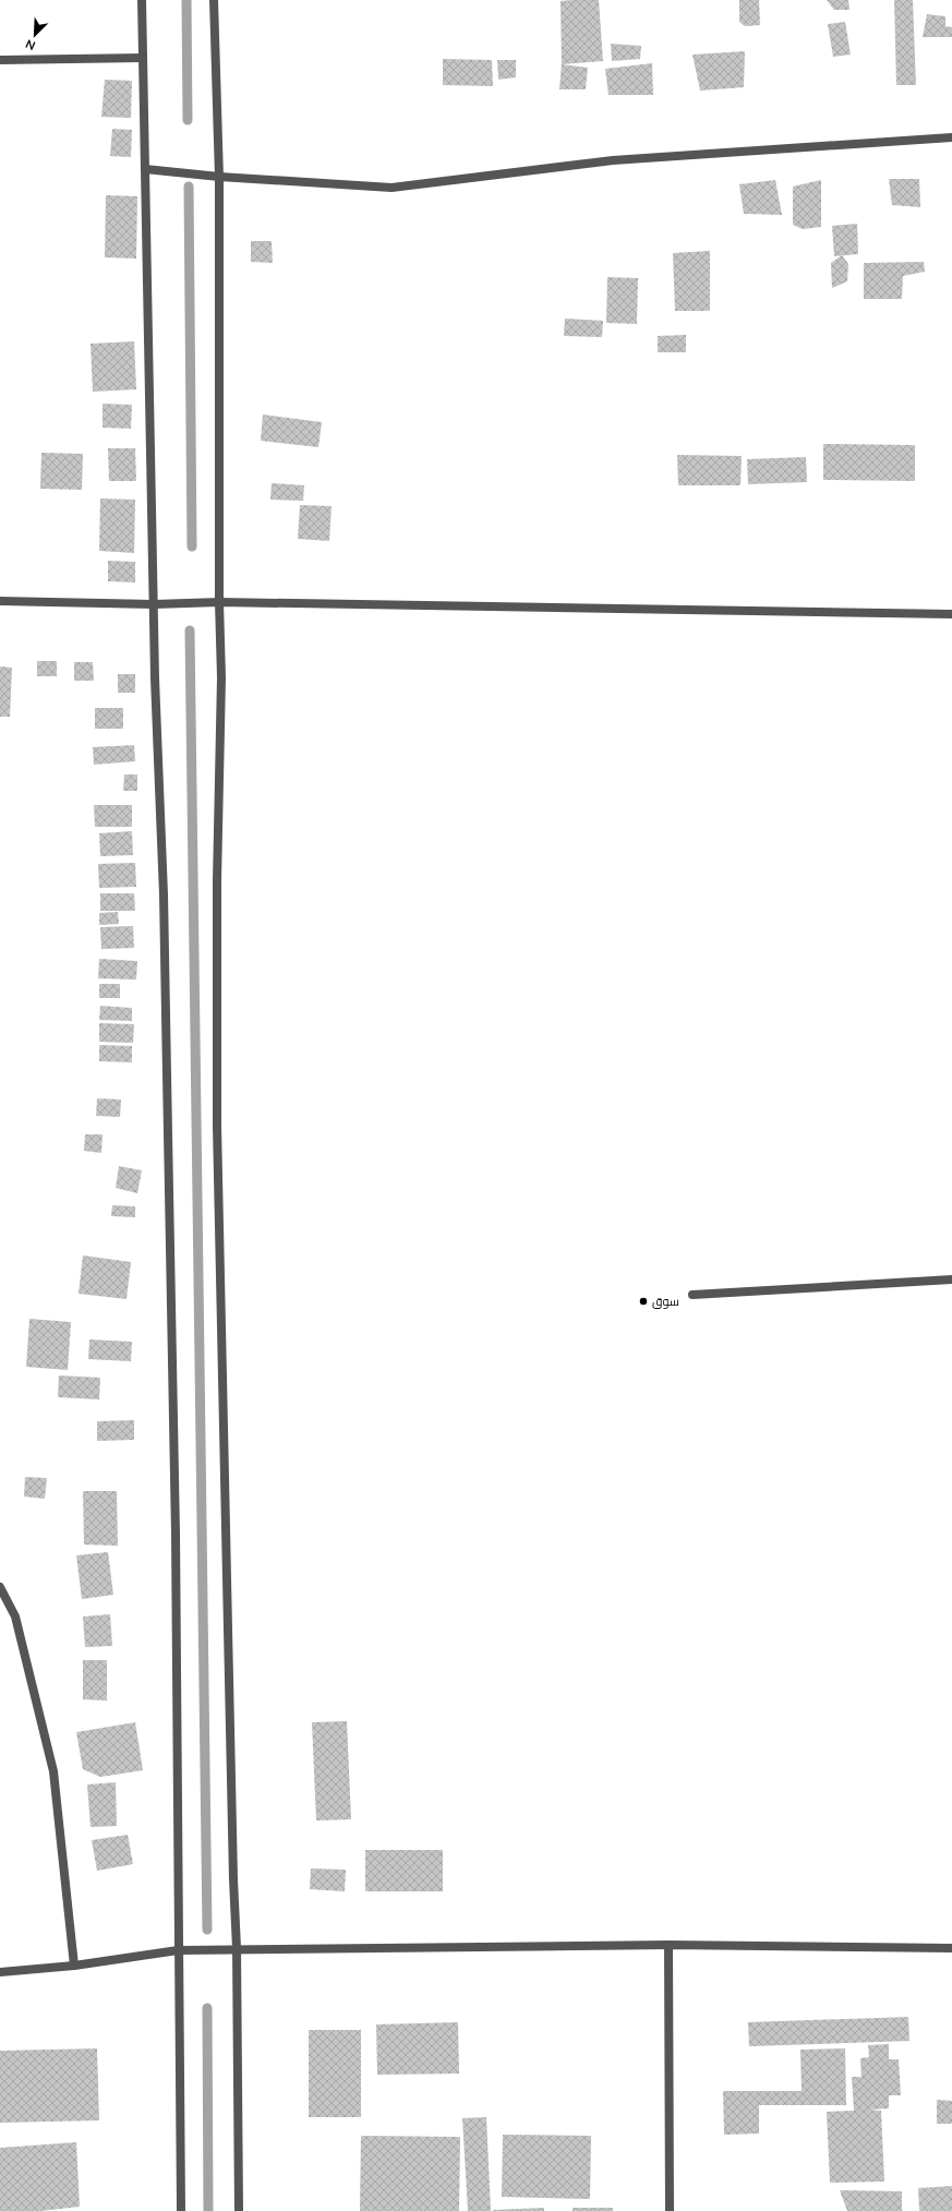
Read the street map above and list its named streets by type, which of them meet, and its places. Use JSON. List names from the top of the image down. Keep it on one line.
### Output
{"places":["سوق"],"north":"bottom left"}
